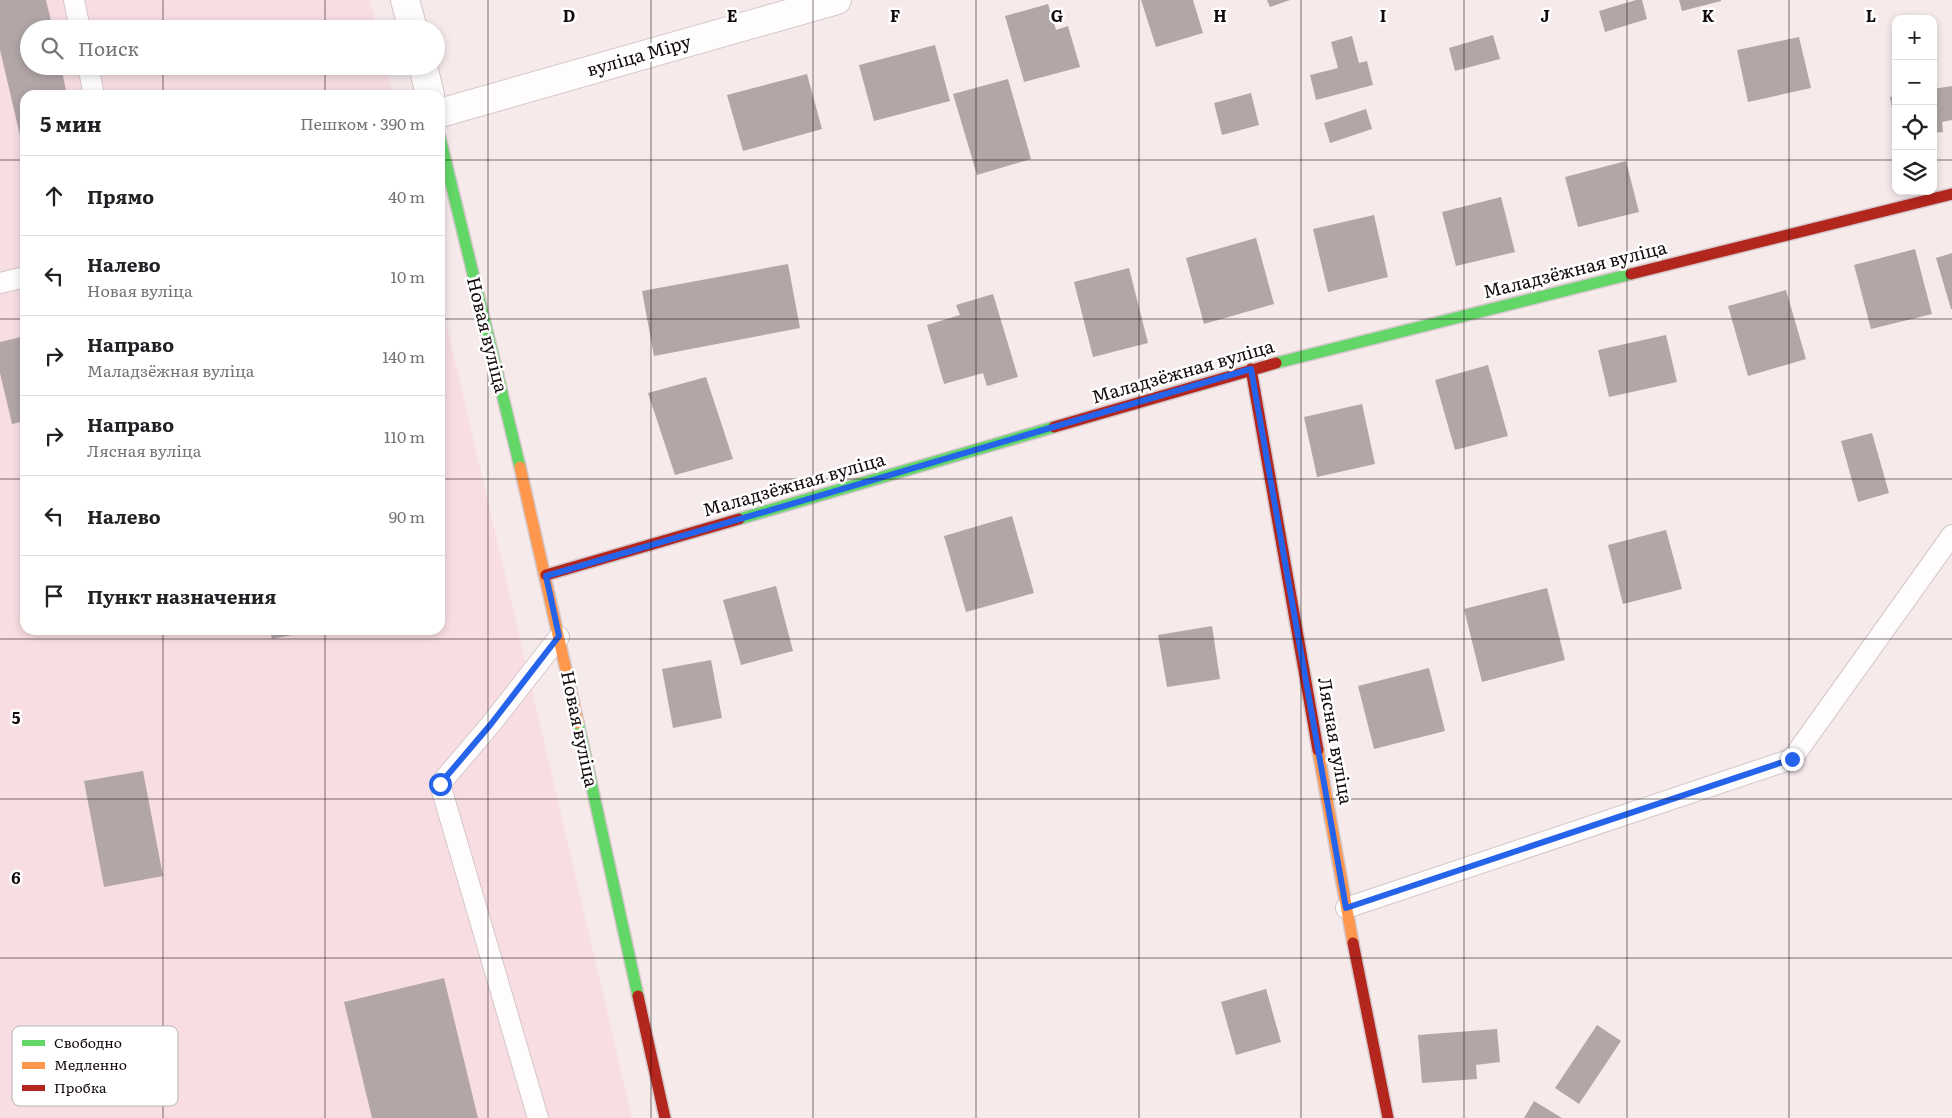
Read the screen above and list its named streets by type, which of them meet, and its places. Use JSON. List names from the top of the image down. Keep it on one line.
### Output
{"streets":{"street":["вуліца Міру","Маладзёжная вуліца","Новая вуліца","Лясная вуліца"]},"crossings":[["Маладзёжная вуліца","Новая вуліца"],["Маладзёжная вуліца","Лясная вуліца"]],"legend":["Свободно","Медленно","Пробка"],"page":{"map_buttons":["+","−"],"search":"Поиск","heading":["5 мин","Пешком · 390 m"],"list":[["Прямо","40 m"],["Налево","Новая вуліца","10 m"],["Направо","Маладзёжная вуліца","140 m"],["Направо","Лясная вуліца","110 m"],["Налево","90 m"],"Пункт назначения"]},"grid":{"columns":["D","E","F","G","H","I","J","K","L"],"rows":["5","6"]}}
